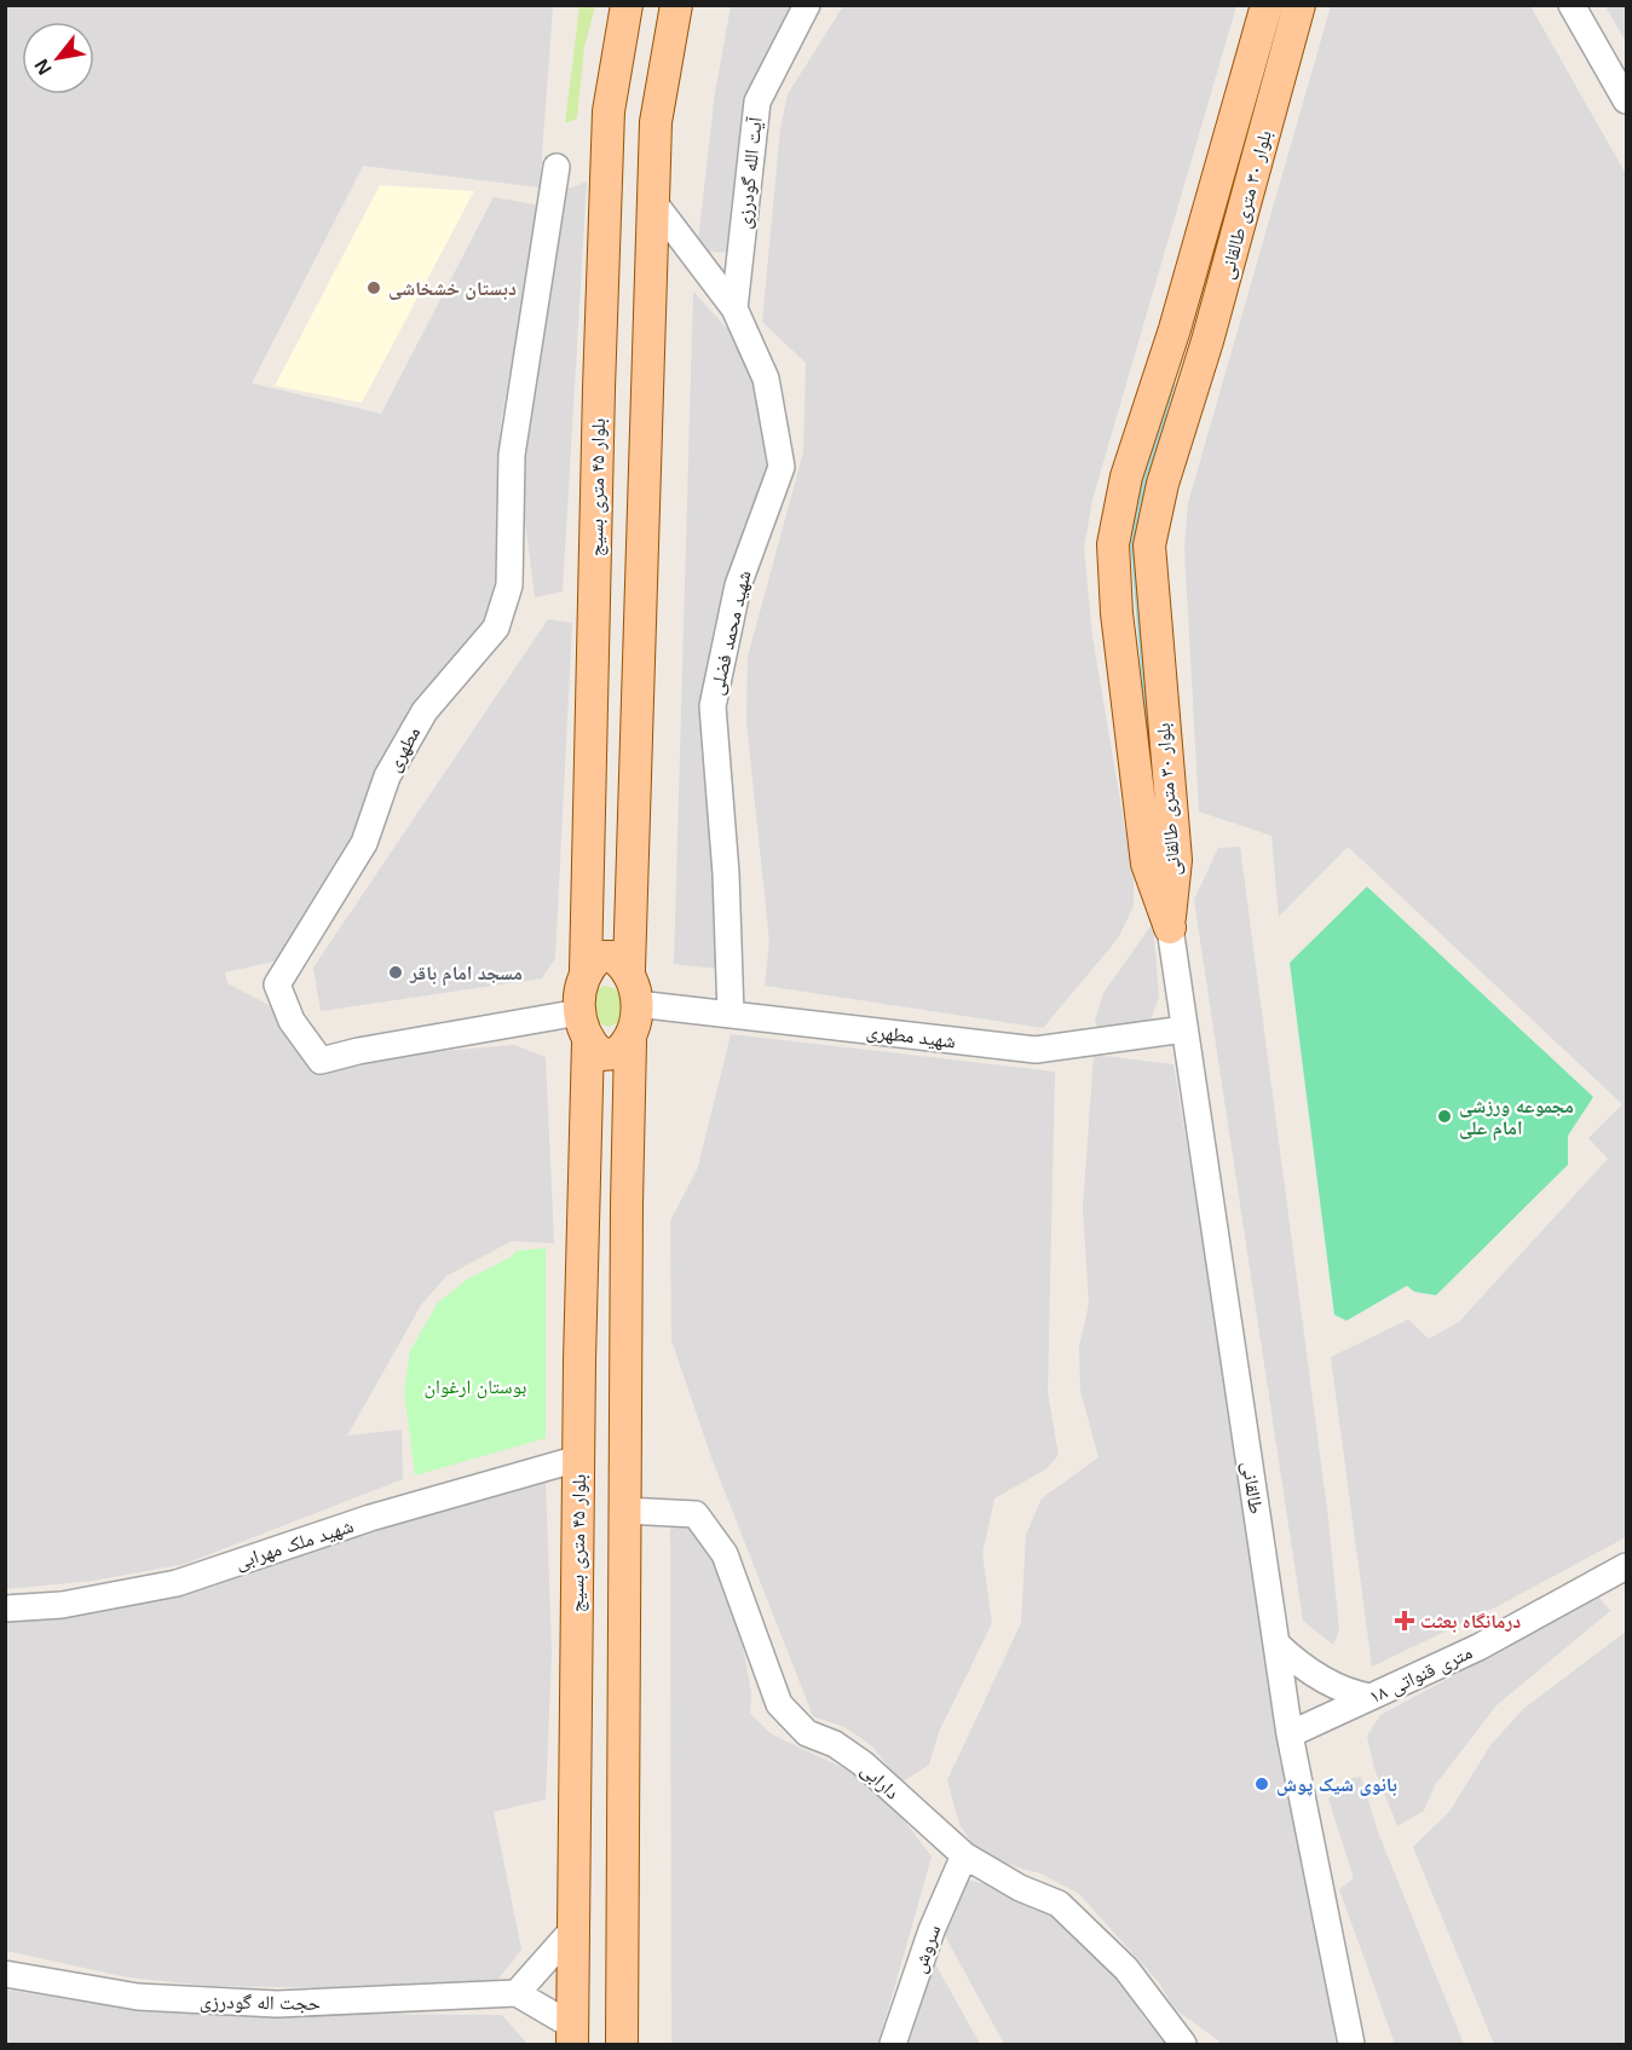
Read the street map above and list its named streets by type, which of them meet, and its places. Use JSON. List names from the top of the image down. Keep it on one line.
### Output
{"streets":{"main road":["بلوار ۳۰ متری طالقانی","بلوار ۴۵ متری بسیج"],"street":["آیت الله گودرزی","شهید محمد فضلی","مطهری","شهید مطهری","طالقانی","شهید ملک مهرابی","۱۸ متری قنواتی","دارابی","سروش","حجت اله گودرزی"]},"crossings":[["آیت الله گودرزی","شهید محمد فضلی"],["بلوار ۳۰ متری طالقانی","طالقانی"],["بلوار ۴۵ متری بسیج","مطهری"],["بلوار ۴۵ متری بسیج","شهید ملک مهرابی"],["شهید محمد فضلی","شهید مطهری"],["شهید مطهری","طالقانی"],["طالقانی","۱۸ متری قنواتی"],["دارابی","سروش"]],"parks":["بوستان ارغوان"],"places":{"other":["دبستان خشخاشی","مسجد امام باقر","مجموعه ورزشی امام علی","بانوی شیک پوش"],"health":["درمانگاه بعثت"]},"north":"bottom left"}
